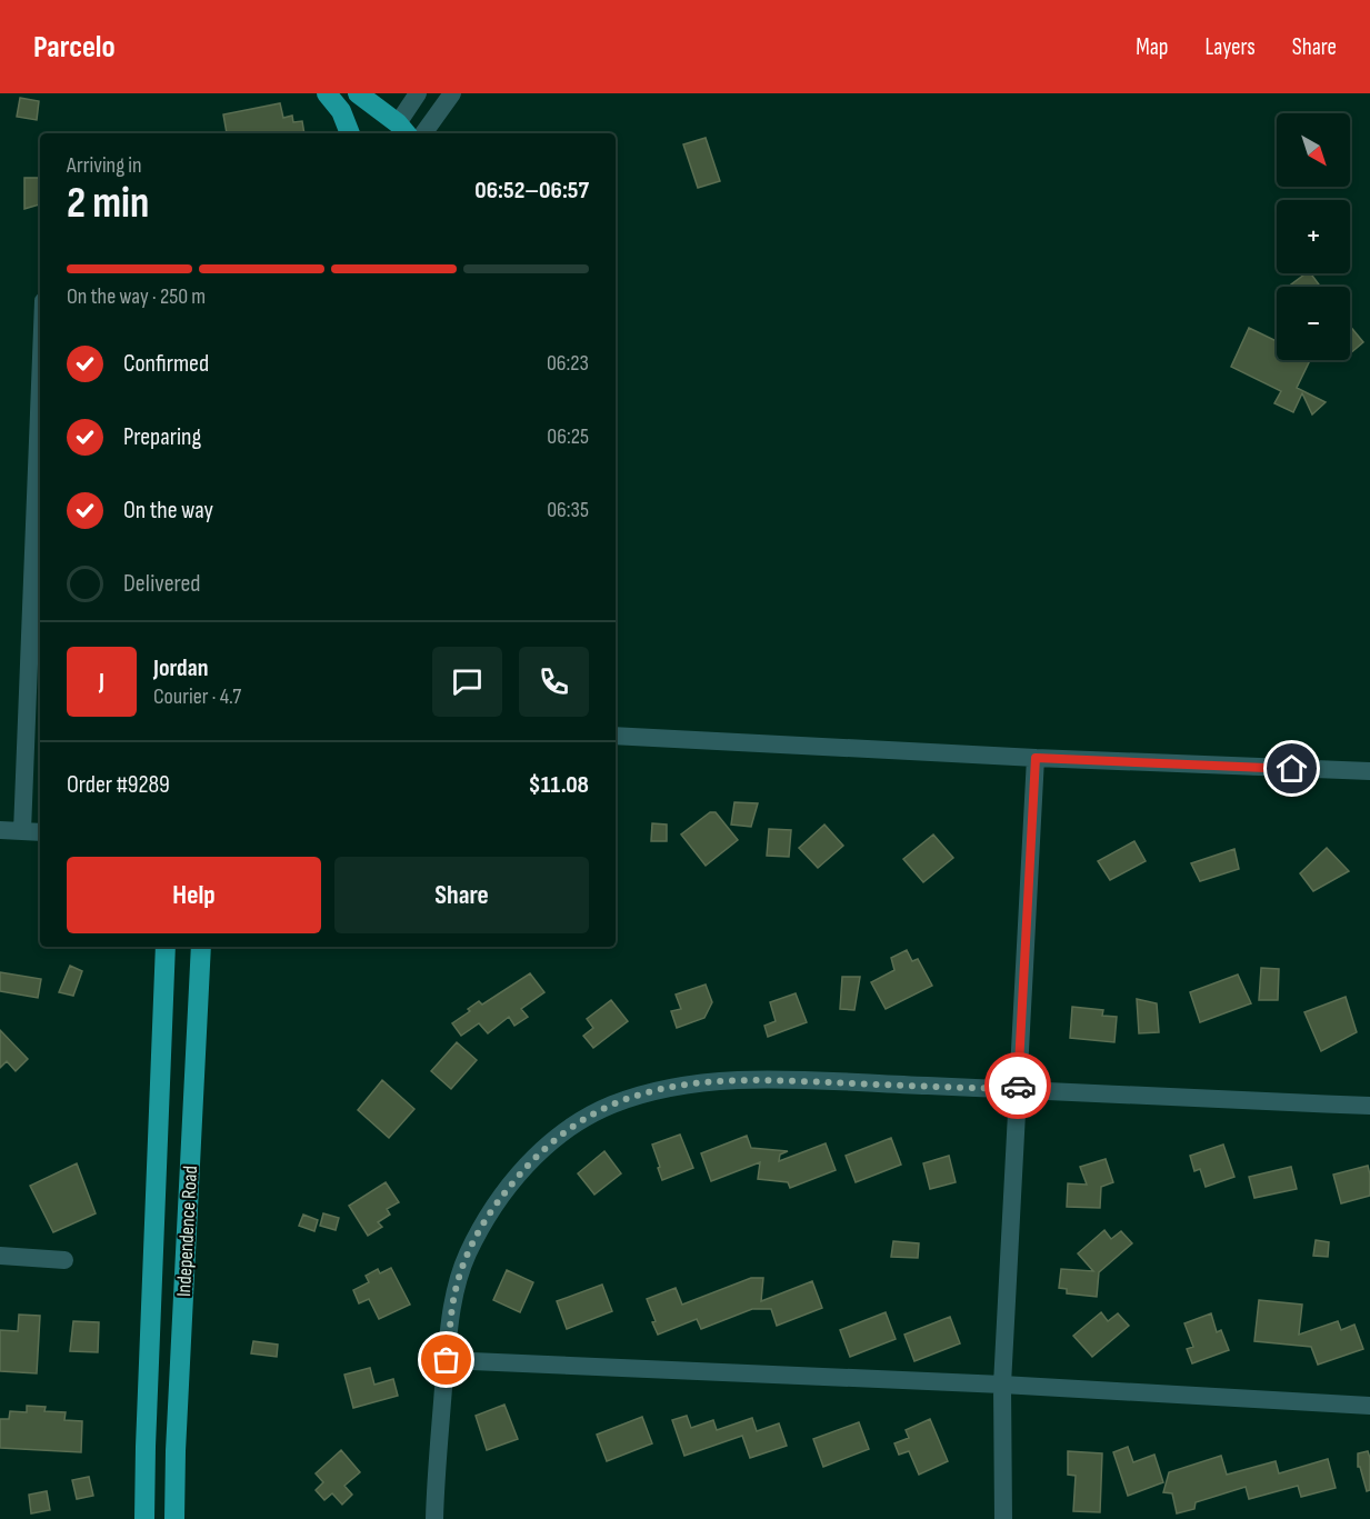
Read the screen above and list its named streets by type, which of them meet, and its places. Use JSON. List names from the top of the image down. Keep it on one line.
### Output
{"streets":{"main road":["Independence Road"]},"north":"bottom right","page":{"header":"Parcelo","nav":["Map","Layers","Share"],"map_buttons":["+","−"],"heading":["2 min","Arriving in","06:52–06:57"],"panel":["Jordan","Courier · 4.7","Order #9289","$11.08"],"bar":"On the way · 250 m","list":[["Confirmed","06:23"],["Preparing","06:25"],["On the way","06:35"],"Delivered"],"round":"J","buttons":["Help","Share"]}}
